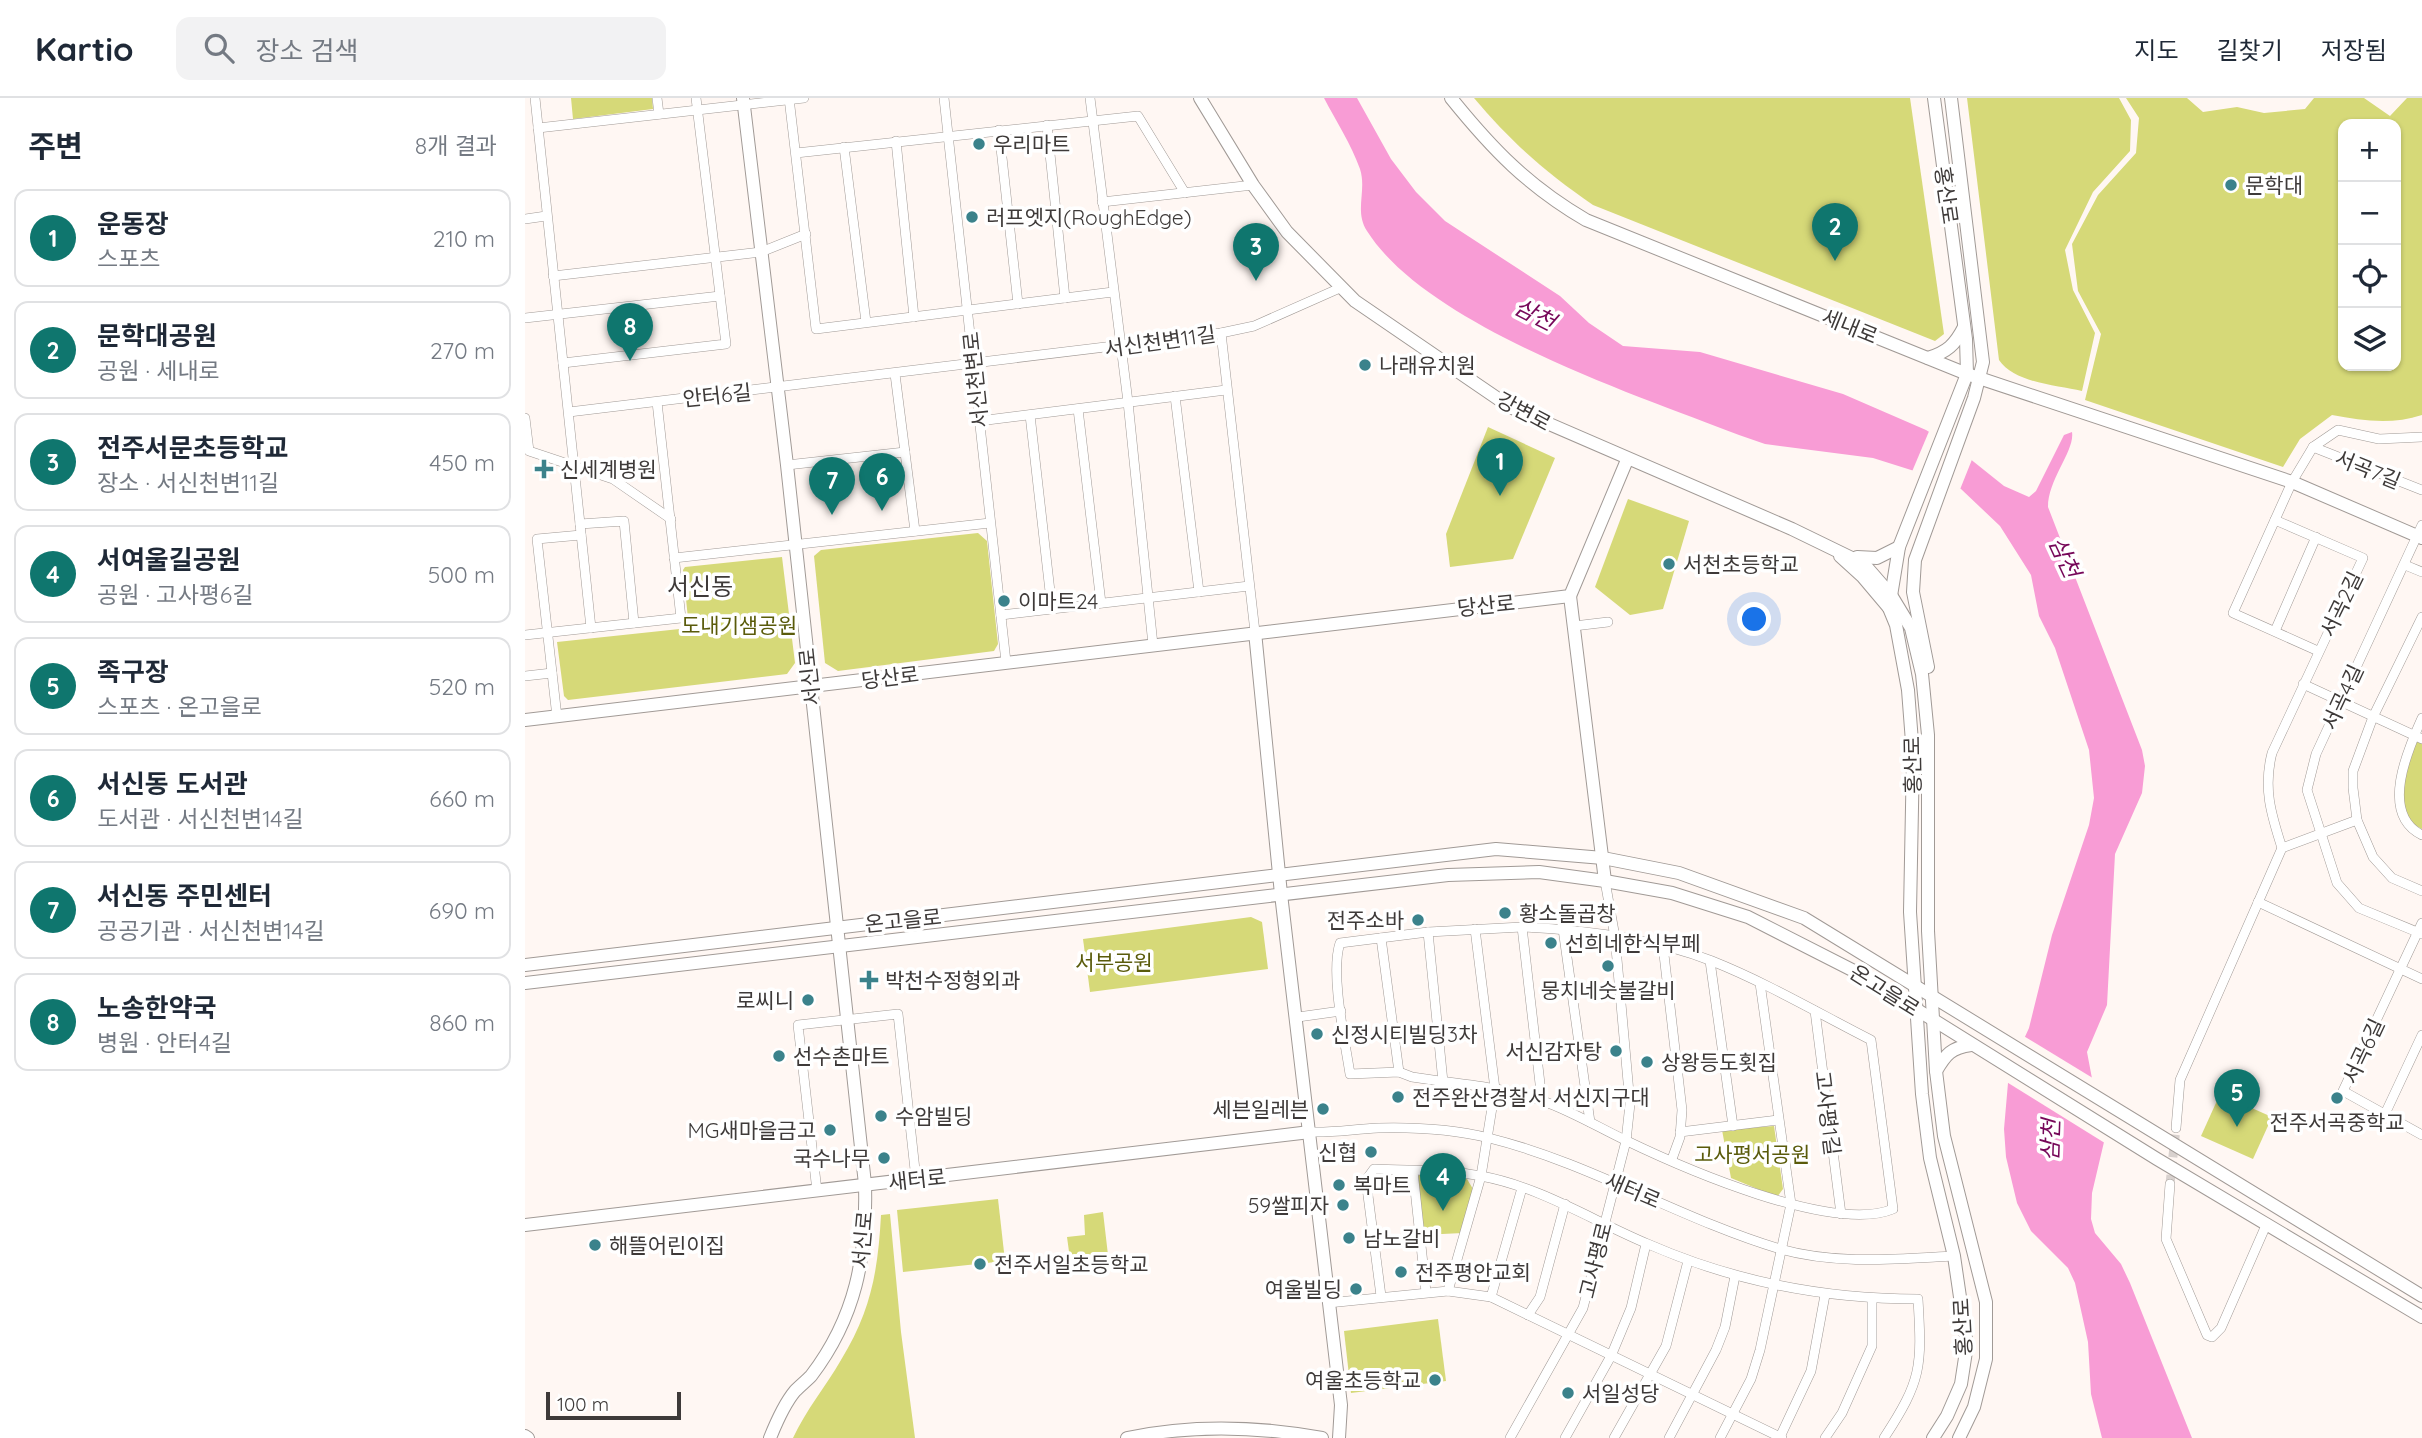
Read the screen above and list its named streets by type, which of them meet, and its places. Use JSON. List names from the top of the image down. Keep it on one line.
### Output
{"streets":{"street":["홍산로","세내로","서신천변11길","서신천변로","안터6길","강변로","서곡7길","서곡2길","당산로","서신로","서곡4길","온고을로","서곡6길","고사평1길","새터로","고사평로"]},"crossings":[["홍산로","세내로"],["홍산로","강변로"],["홍산로","온고을로"],["홍산로","새터로"],["세내로","서곡7길"],["세내로","서곡4길"],["서신천변11길","서신천변로"],["서신천변11길","안터6길"],["서신천변11길","강변로"],["서신천변로","당산로"],["안터6길","서신로"],["당산로","서신로"],["서신로","온고을로"],["서신로","새터로"],["서곡4길","서곡6길"],["온고을로","고사평로"],["새터로","고사평로"]],"districts":["서신동"],"water":["삼천"],"parks":["도내기샘공원","서부공원","고사평서공원"],"places":{"other":["우리마트","문학대","러프엣지(RoughEdge)","나래유치원","서천초등학교","이마트24","황소돌곱창","전주소바","선희네한식부페","뭉치네숫불갈비","로씨니","신정시티빌딩3차","서신감자탕","선수촌마트","상왕등도횟집","전주완산경찰서 서신지구대","전주서곡중학교","세븐일레븐","수암빌딩","MG새마을금고","신협","국수나무","복마트","59쌀피자","남노갈비","해뜰어린이집","전주서일초등학교","전주평안교회","여울빌딩","여울초등학교","서일성당"],"health":["신세계병원","박천수정형외과"]},"scale_bar":"100 m","page":{"header":"Kartio","search":"장소 검색","nav":["지도","길찾기","저장됨"],"heading":["주변","8개 결과"],"map_buttons":["+","−"],"list":[{"mark":"1","name":"운동장","note":"스포츠","value":"210 m"},{"mark":"2","name":"문학대공원","note":"공원 · 세내로","value":"270 m"},{"mark":"3","name":"전주서문초등학교","note":"장소 · 서신천변11길","value":"450 m"},{"mark":"4","name":"서여울길공원","note":"공원 · 고사평6길","value":"500 m"},{"mark":"5","name":"족구장","note":"스포츠 · 온고을로","value":"520 m"},{"mark":"6","name":"서신동 도서관","note":"도서관 · 서신천변14길","value":"660 m"},{"mark":"7","name":"서신동 주민센터","note":"공공기관 · 서신천변14길","value":"690 m"},{"mark":"8","name":"노송한약국","note":"병원 · 안터4길","value":"860 m"}],"pins":["2","3","8","1","6","7","5","4"],"scale":"100 m"}}
